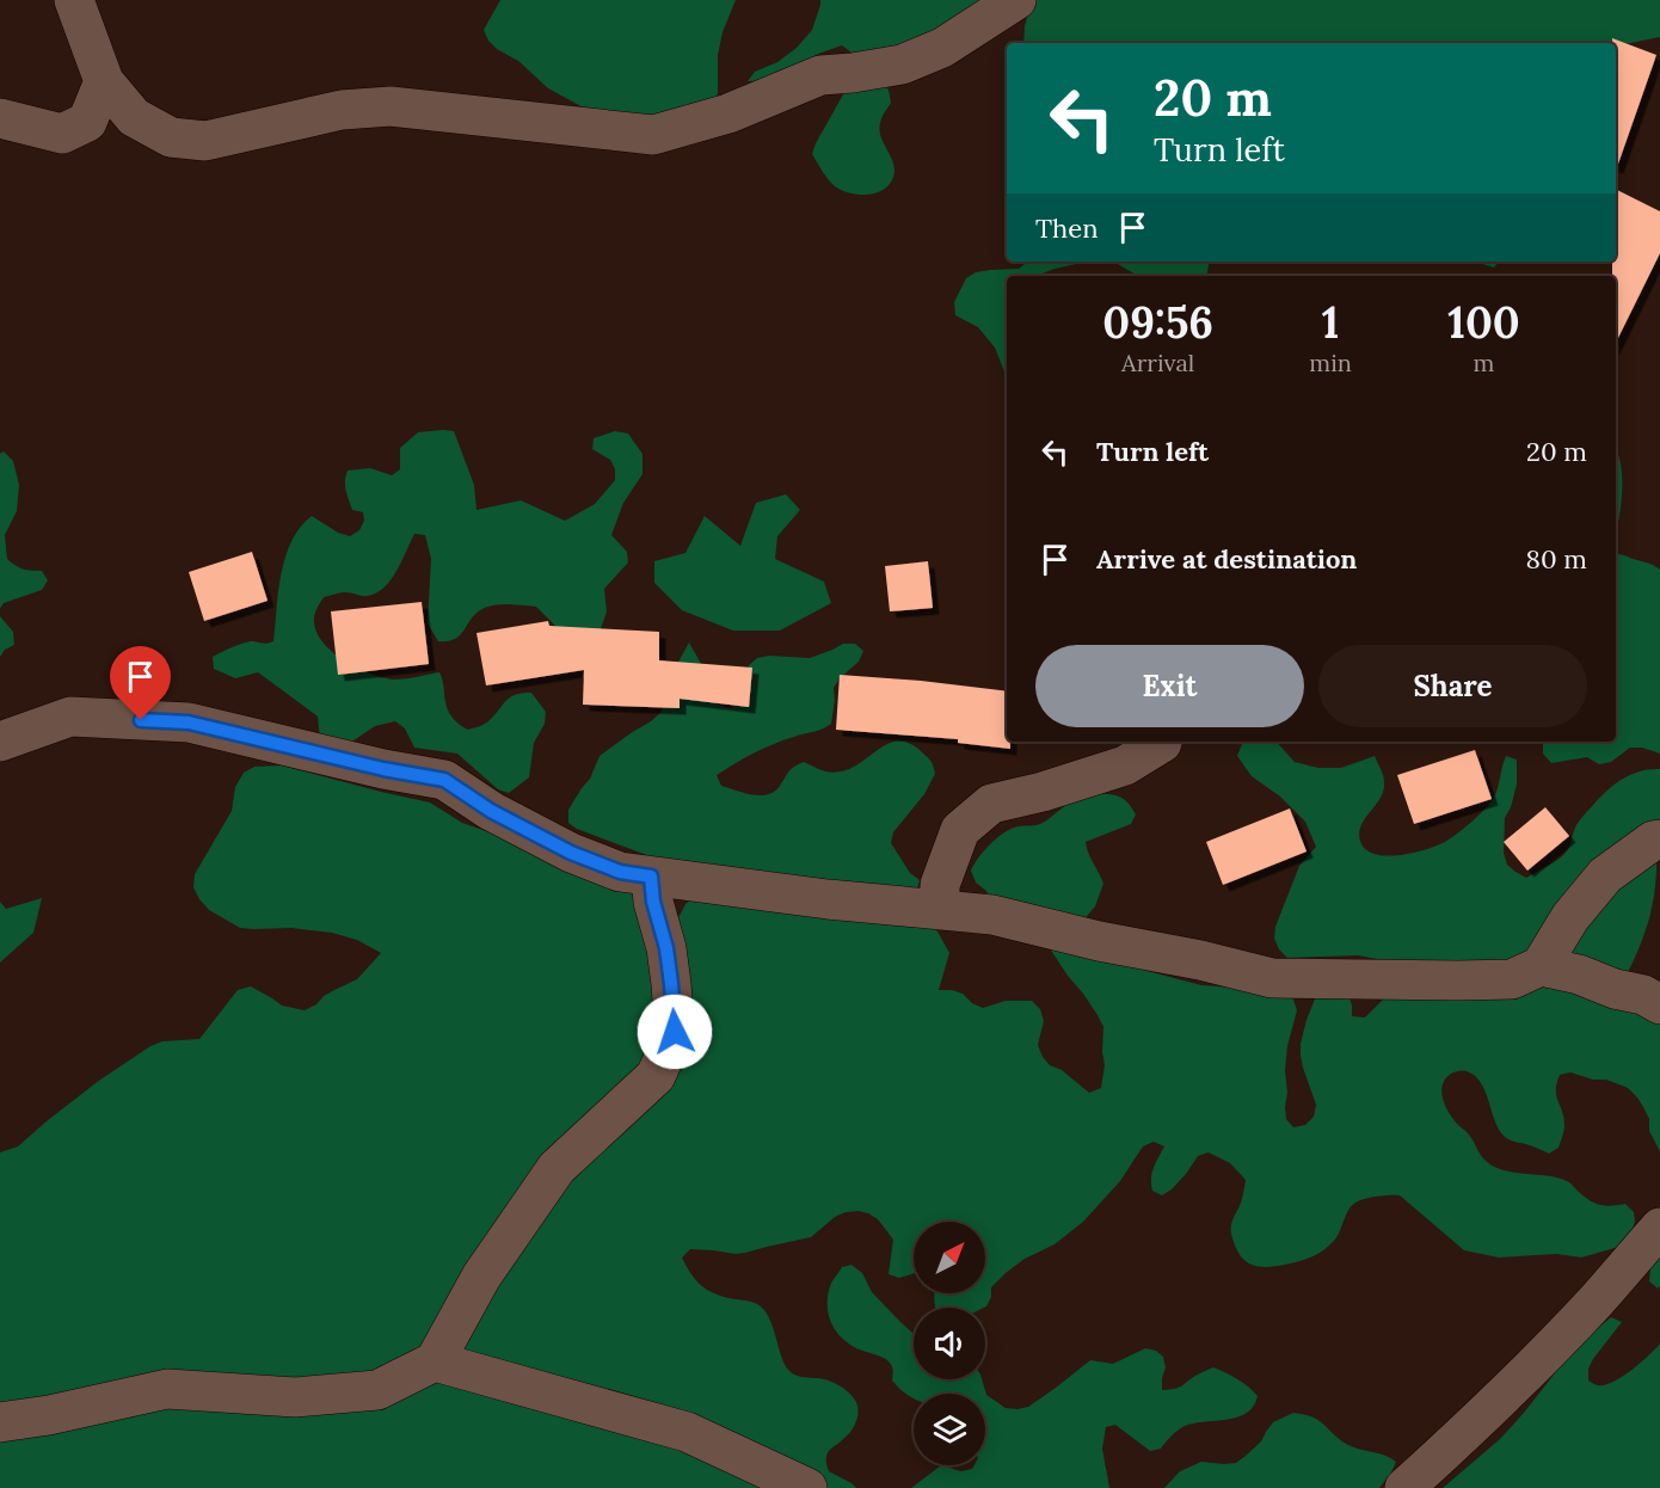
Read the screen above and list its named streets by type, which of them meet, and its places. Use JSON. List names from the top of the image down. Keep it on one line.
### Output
{"north":"top right","page":{"turn":["20 m","Turn left"],"then":"Then","eta":["09:56","Arrival","1","min","100","m"],"list":[{"name":"Turn left","value":"20 m"},{"name":"Arrive at destination","value":"80 m"}],"buttons":["Exit","Share"]}}
